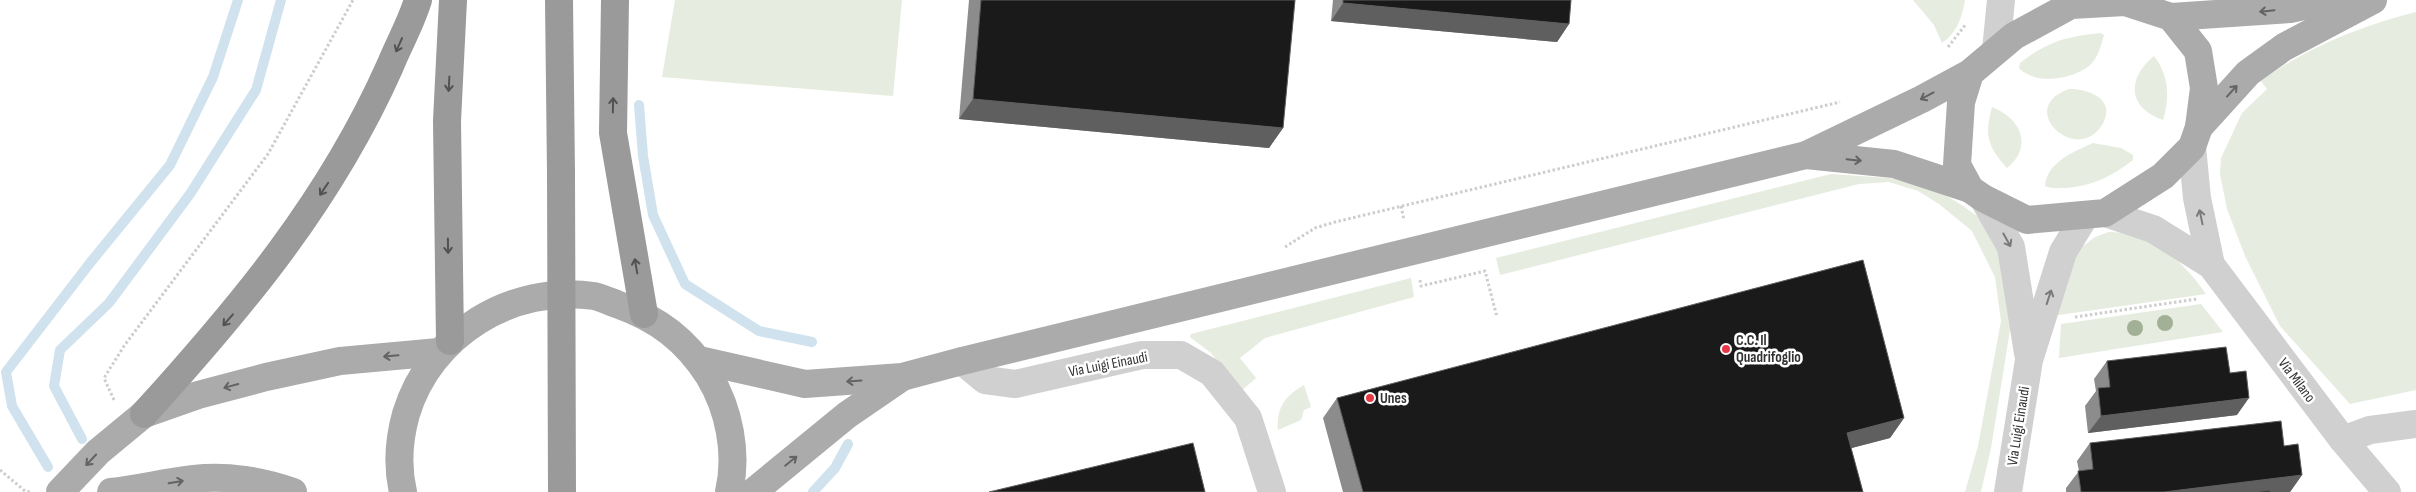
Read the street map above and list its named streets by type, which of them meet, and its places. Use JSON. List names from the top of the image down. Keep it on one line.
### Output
{"streets":{"street":["Via Luigi Einaudi","Via Milano"]},"places":["C.C. Il Quadrifoglio","Unes"]}
